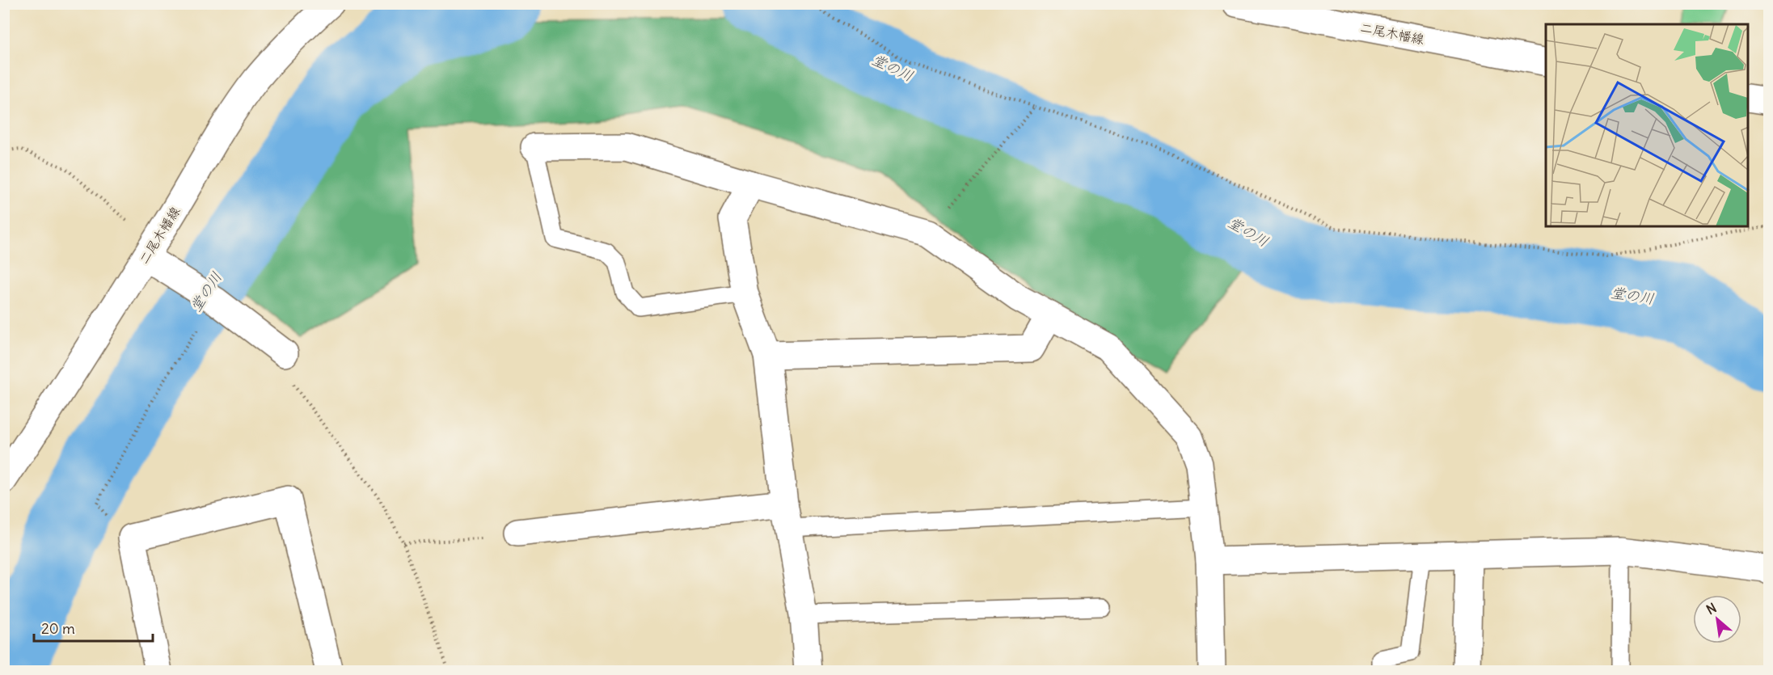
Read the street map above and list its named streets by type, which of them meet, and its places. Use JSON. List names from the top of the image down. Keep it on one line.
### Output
{"streets":{"street":["二尾木幡線"]},"water":["堂の川"],"scale_bar":"20 m","north":"top left"}
